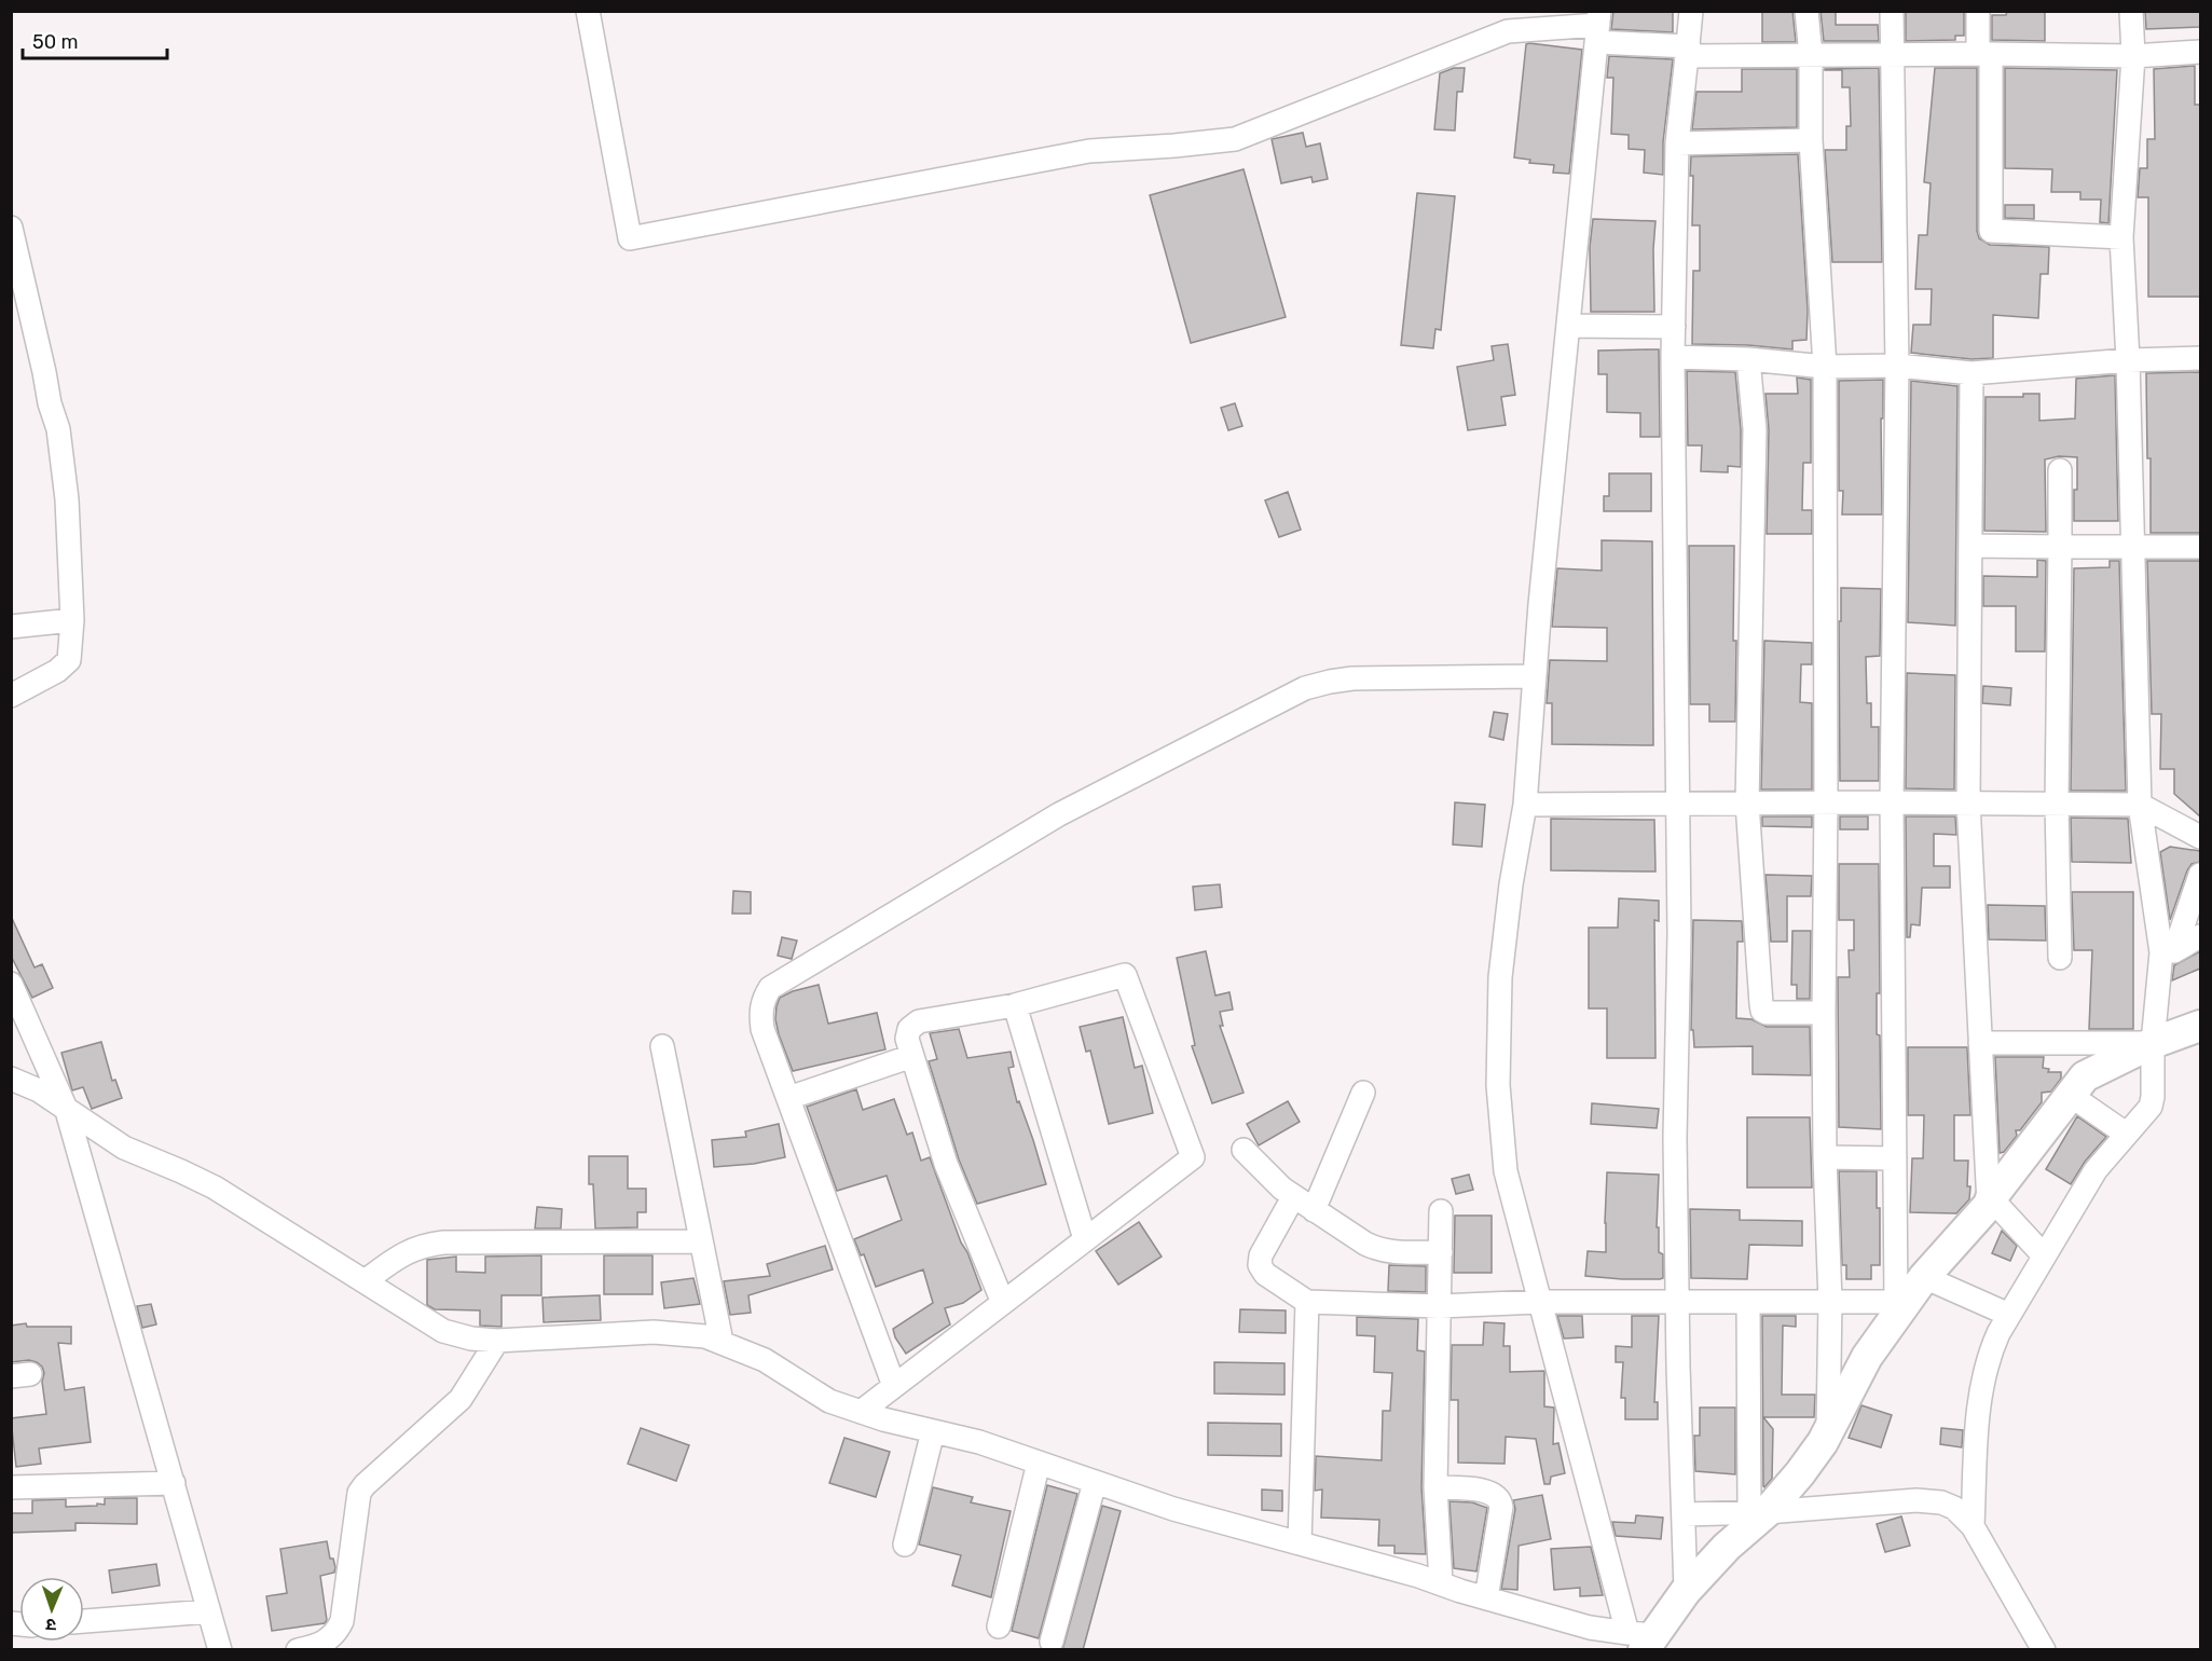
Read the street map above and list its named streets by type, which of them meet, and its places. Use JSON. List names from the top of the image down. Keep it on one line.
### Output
{"scale_bar":"50 m","north":"bottom"}
